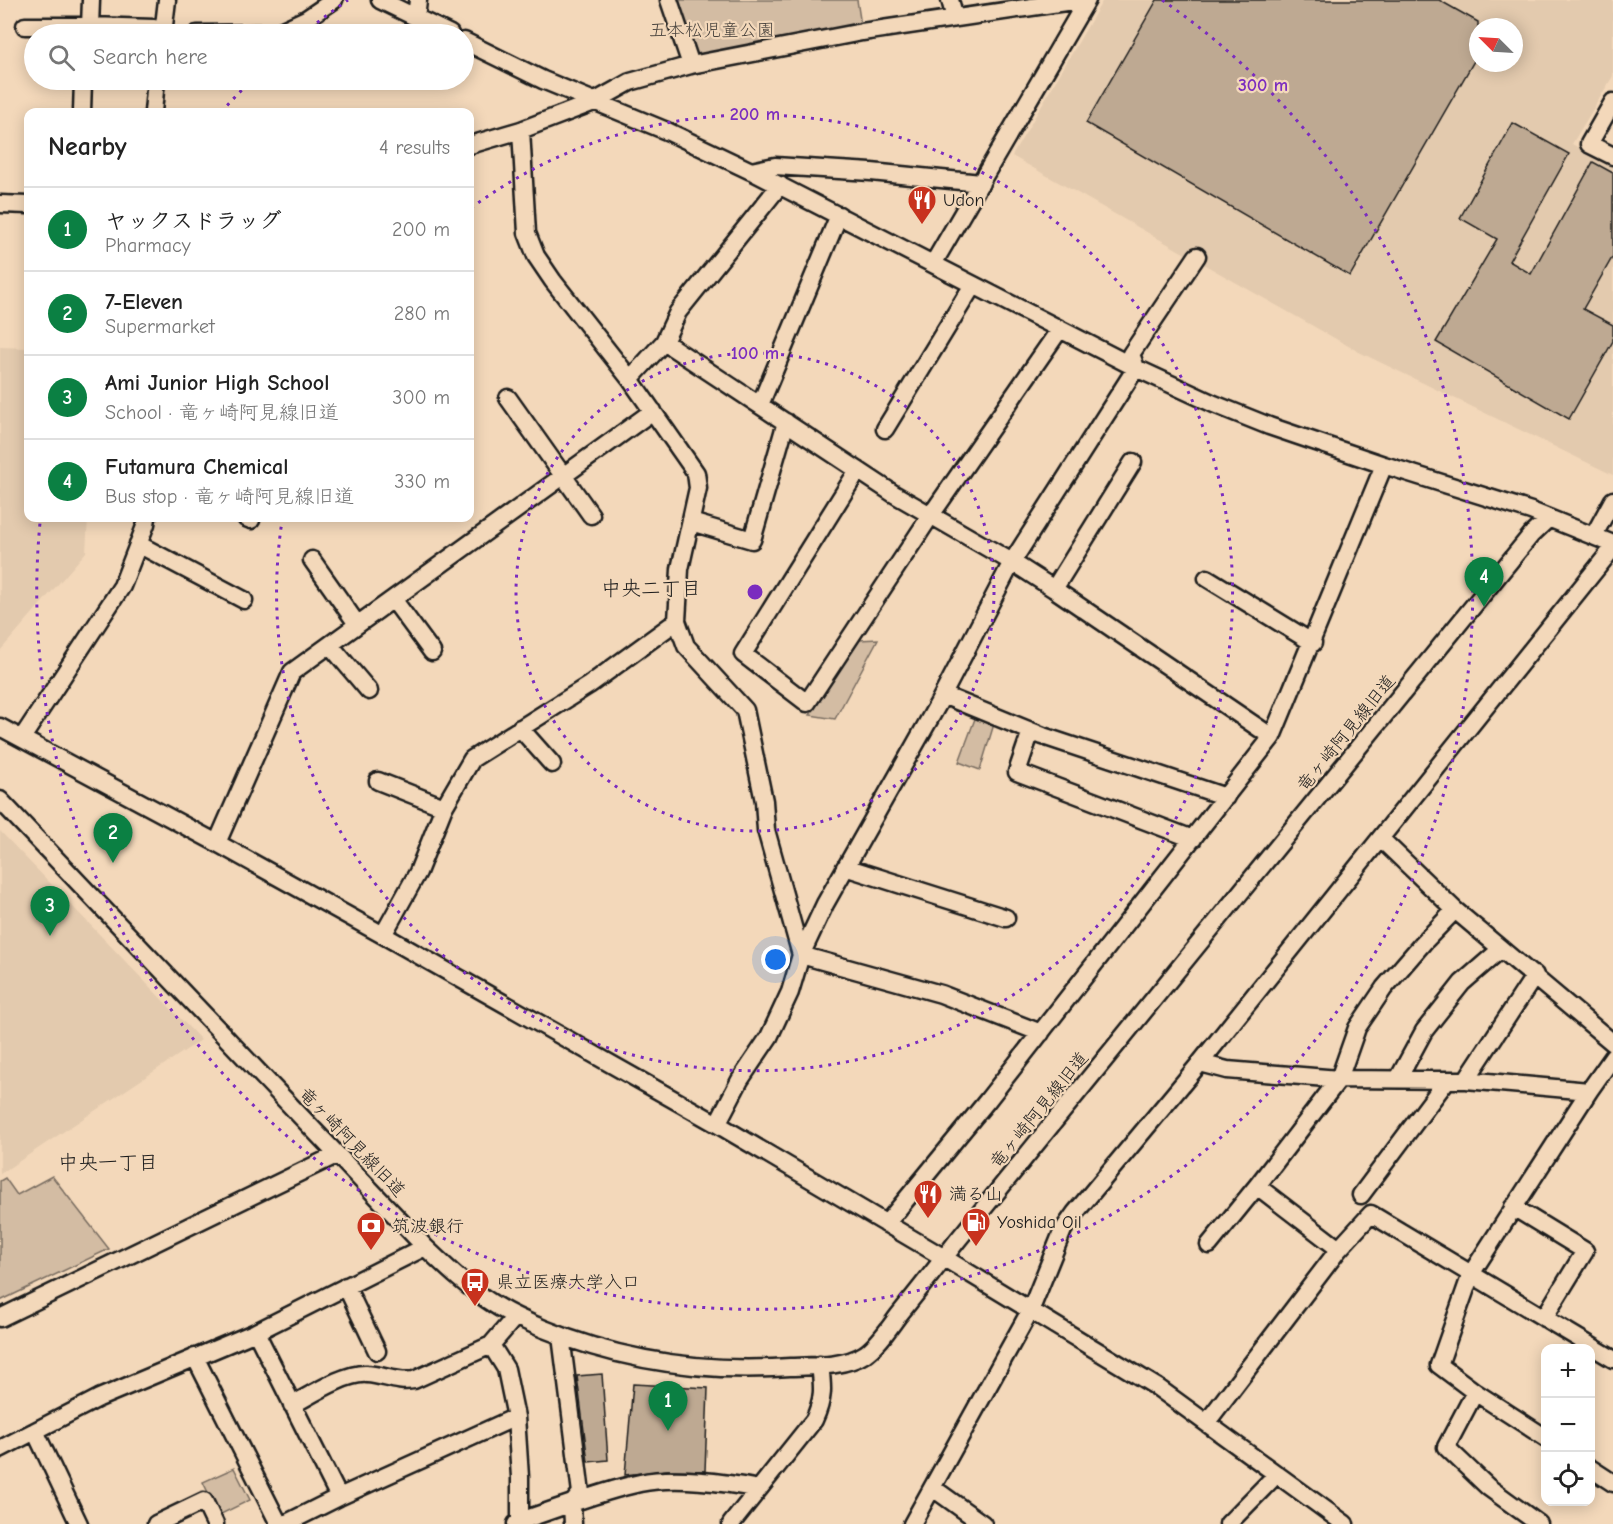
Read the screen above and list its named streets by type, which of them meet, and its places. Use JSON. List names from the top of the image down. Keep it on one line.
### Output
{"streets":{"street":["竜ヶ崎阿見線旧道"]},"districts":["中央二丁目","中央一丁目"],"parks":["五本松児童公園"],"places":{"restaurant":["Udon","満る山"],"fuel station":["Yoshida Oil"],"bank":["筑波銀行"],"bus stop":["県立医療大学入口"]},"north":"top left","page":{"search":"Search here","heading":["Nearby","4 results"],"list":[{"mark":"1","name":"ヤックスドラッグ","note":"Pharmacy","value":"200 m"},{"mark":"2","name":"7-Eleven","note":"Supermarket","value":"280 m"},{"mark":"3","name":"Ami Junior High School","note":"School · 竜ヶ崎阿見線旧道","value":"300 m"},{"mark":"4","name":"Futamura Chemical","note":"Bus stop · 竜ヶ崎阿見線旧道","value":"330 m"}],"pins":["4","2","3","1"],"map_buttons":["+","−"]},"rings":["300 m","200 m","100 m"]}
